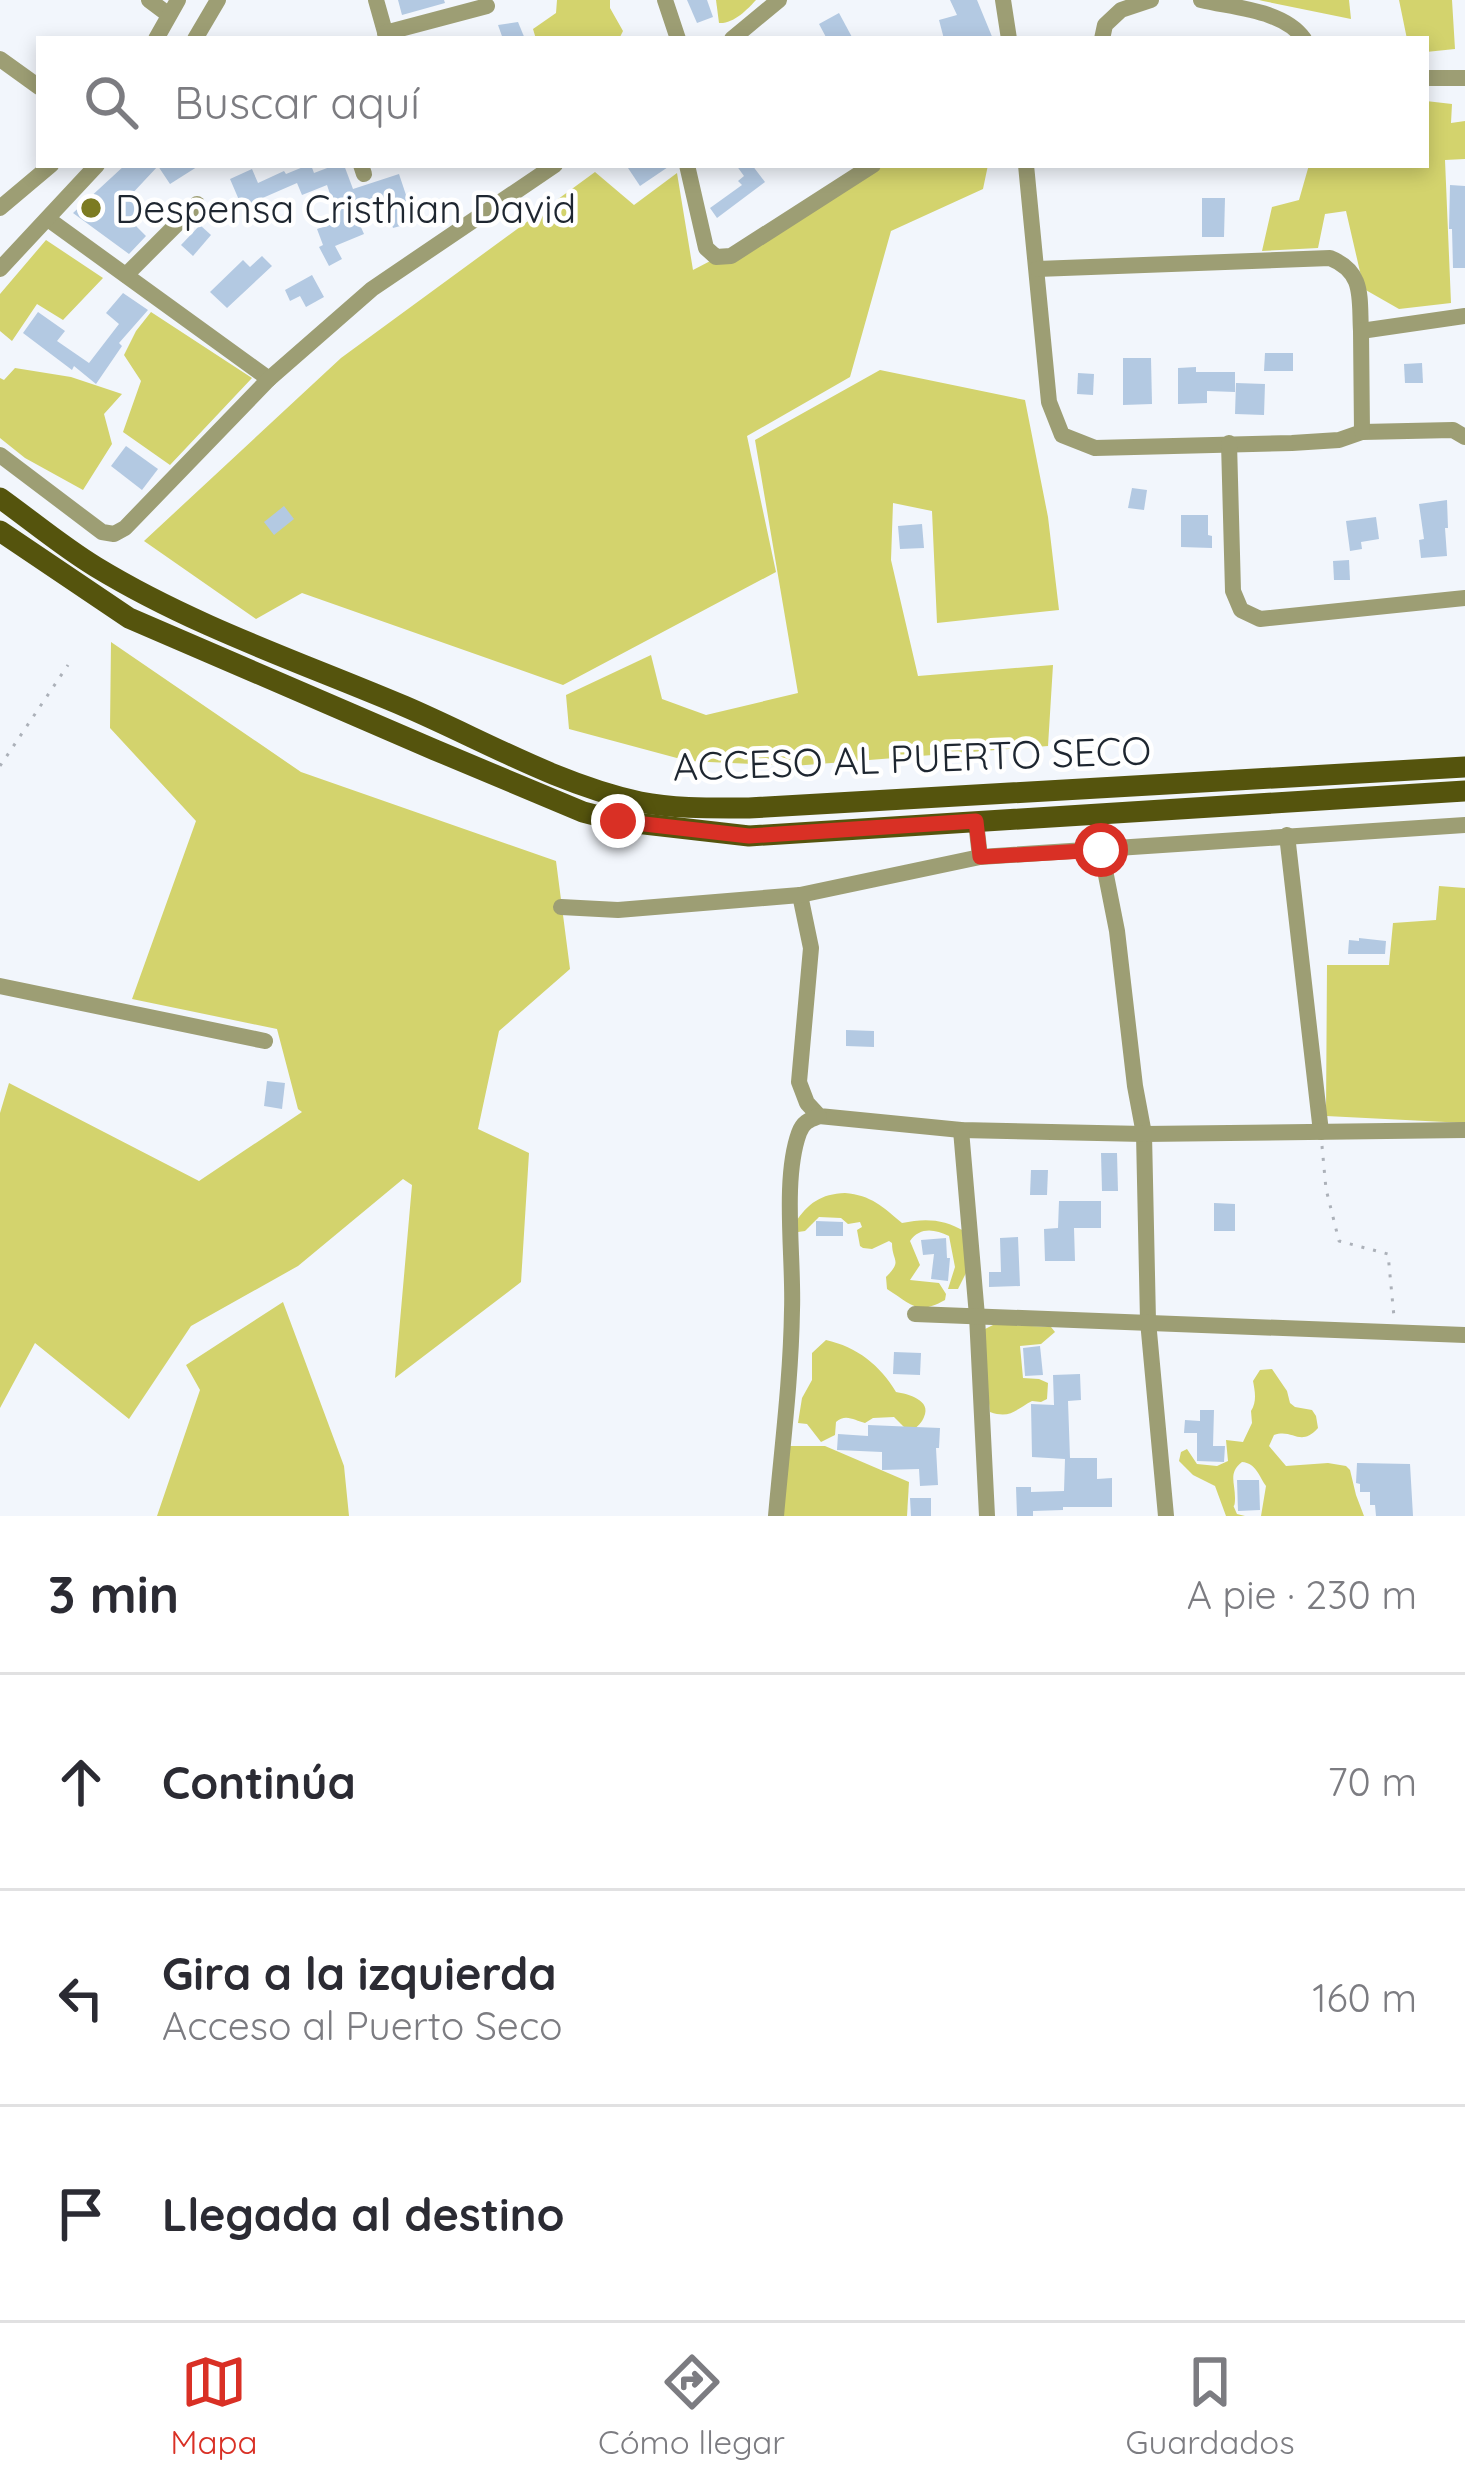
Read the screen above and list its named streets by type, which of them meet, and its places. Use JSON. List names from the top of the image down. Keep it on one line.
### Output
{"streets":{"main road":["ACCESO AL PUERTO SECO"]},"places":["Despensa Cristhian David"],"page":{"search":"Buscar aquí","heading":["3 min","A pie · 230 m"],"list":[["Continúa","70 m"],["Gira a la izquierda","Acceso al Puerto Seco","160 m"],"Llegada al destino"],"nav":["Mapa","Cómo llegar","Guardados"]}}
